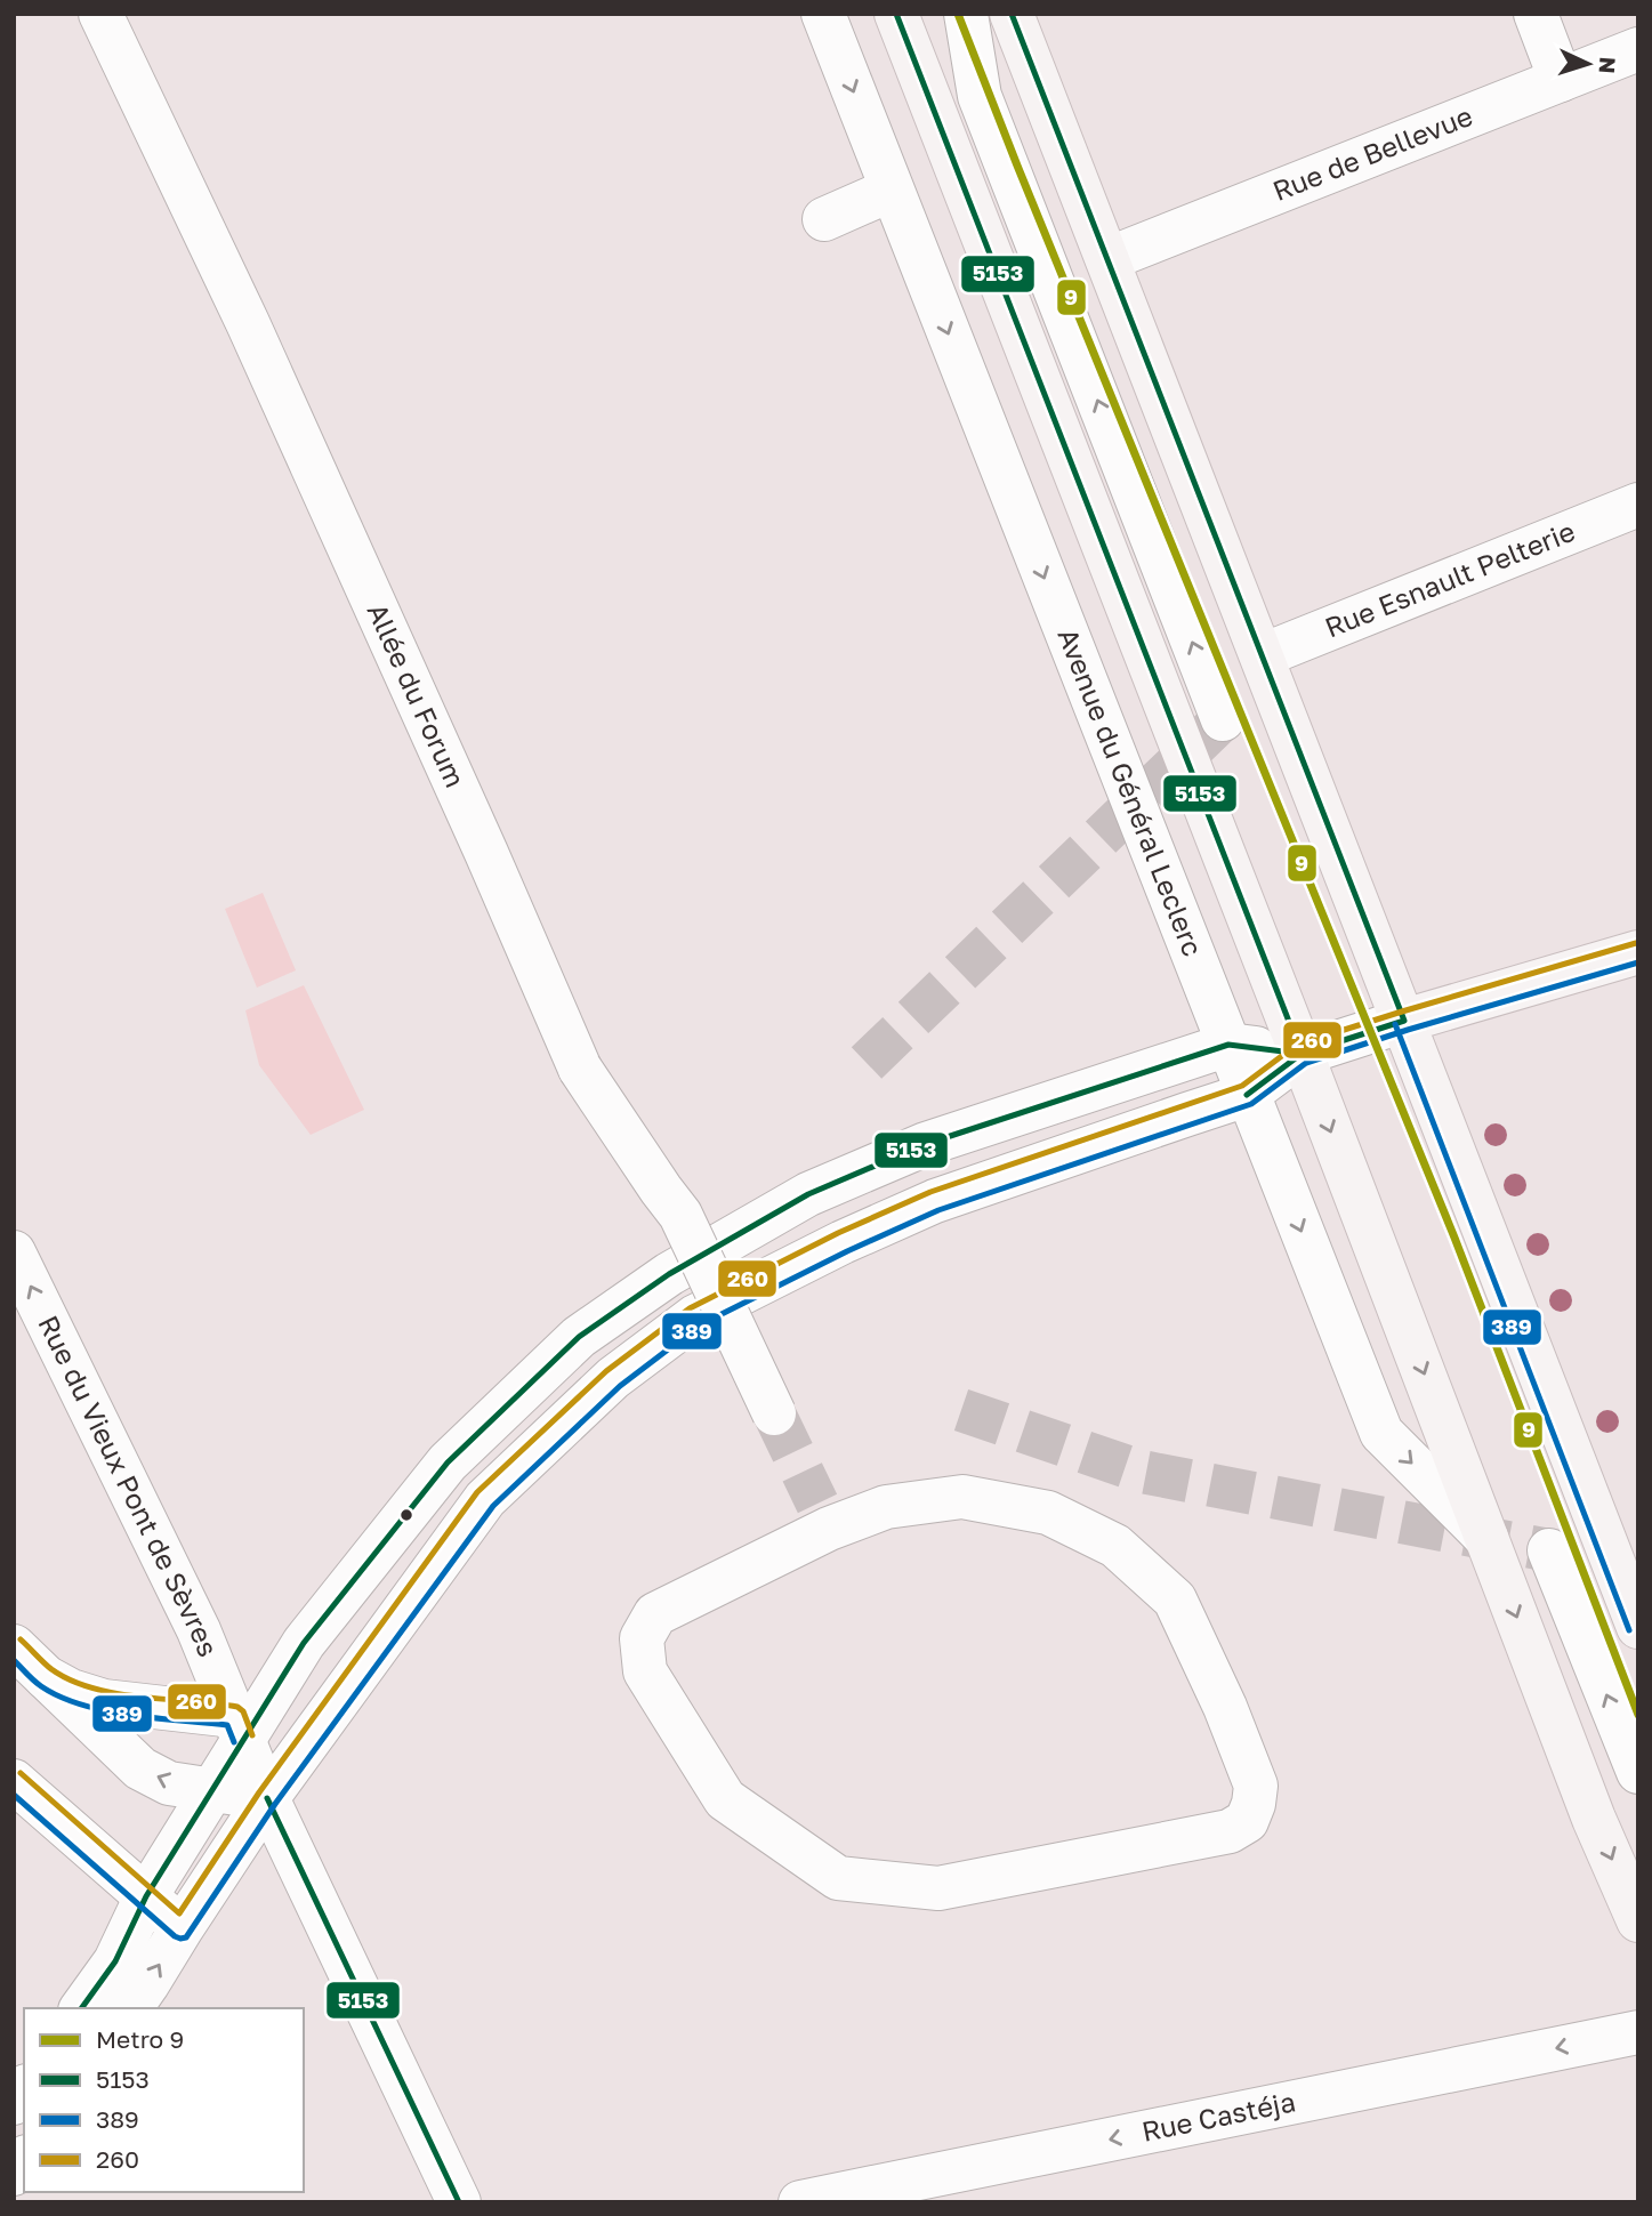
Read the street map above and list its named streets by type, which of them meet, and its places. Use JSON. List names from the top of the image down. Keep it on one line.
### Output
{"streets":{"main road":["Avenue du Général Leclerc"],"street":["Rue de Bellevue","Rue Esnault Pelterie","Allée du Forum","Rue du Vieux Pont de Sèvres","Rue Castéja"]},"one_way":["Rue du Vieux Pont de Sèvres","Rue Castéja"],"lines":["metro line 9","transit line 5153","transit line 260","transit line 389"],"legend":["Metro 9","5153","389","260"],"north":"right"}
